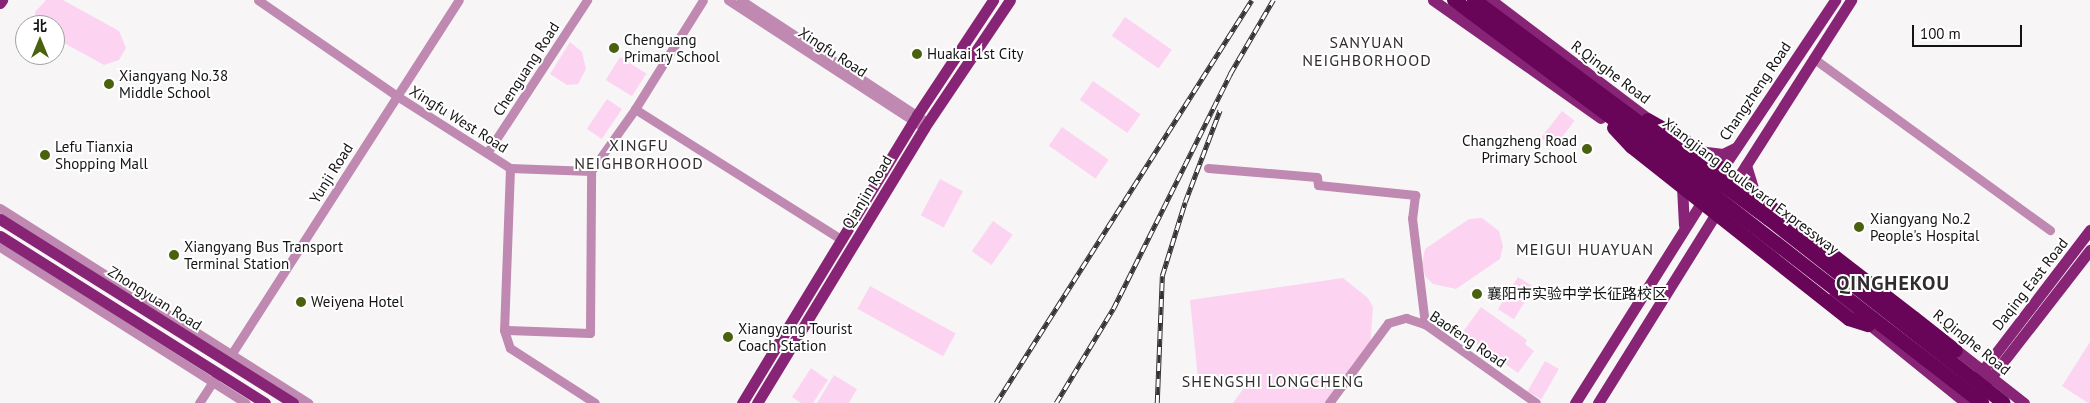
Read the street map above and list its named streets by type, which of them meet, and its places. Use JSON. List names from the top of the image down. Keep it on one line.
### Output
{"streets":{"highway":["Xiangjiang Boulevard Expressway"],"main road":["R.Qinghe Road","Changzheng Road","Qianjin Road","Daqing East Road","Zhongyuan Road"],"street":["Xingfu Road","Chenguang Road","Xingfu West Road","Yunji Road","Baofeng Road"]},"crossings":[["Xingfu Road","Qianjin Road"],["Chenguang Road","Xingfu West Road"],["R.Qinghe Road","Changzheng Road"],["R.Qinghe Road","Daqing East Road"],["Xingfu West Road","Yunji Road"],["Yunji Road","Zhongyuan Road"]],"districts":["SANYUAN NEIGHBORHOOD","XINGFU NEIGHBORHOOD","MEIGUI HUAYUAN","QINGHEKOU","SHENGSHI LONGCHENG"],"places":["Chenguang Primary School","Huakai 1st City","Xiangyang No.38 Middle School","Changzheng Road Primary School","Lefu Tianxia Shopping Mall","Xiangyang No.2 People's Hospital","Xiangyang Bus Transport Terminal Station","襄阳市实验中学长征路校区","Weiyena Hotel","Xiangyang Tourist Coach Station"],"scale_bar":"100 m","north":"top"}
